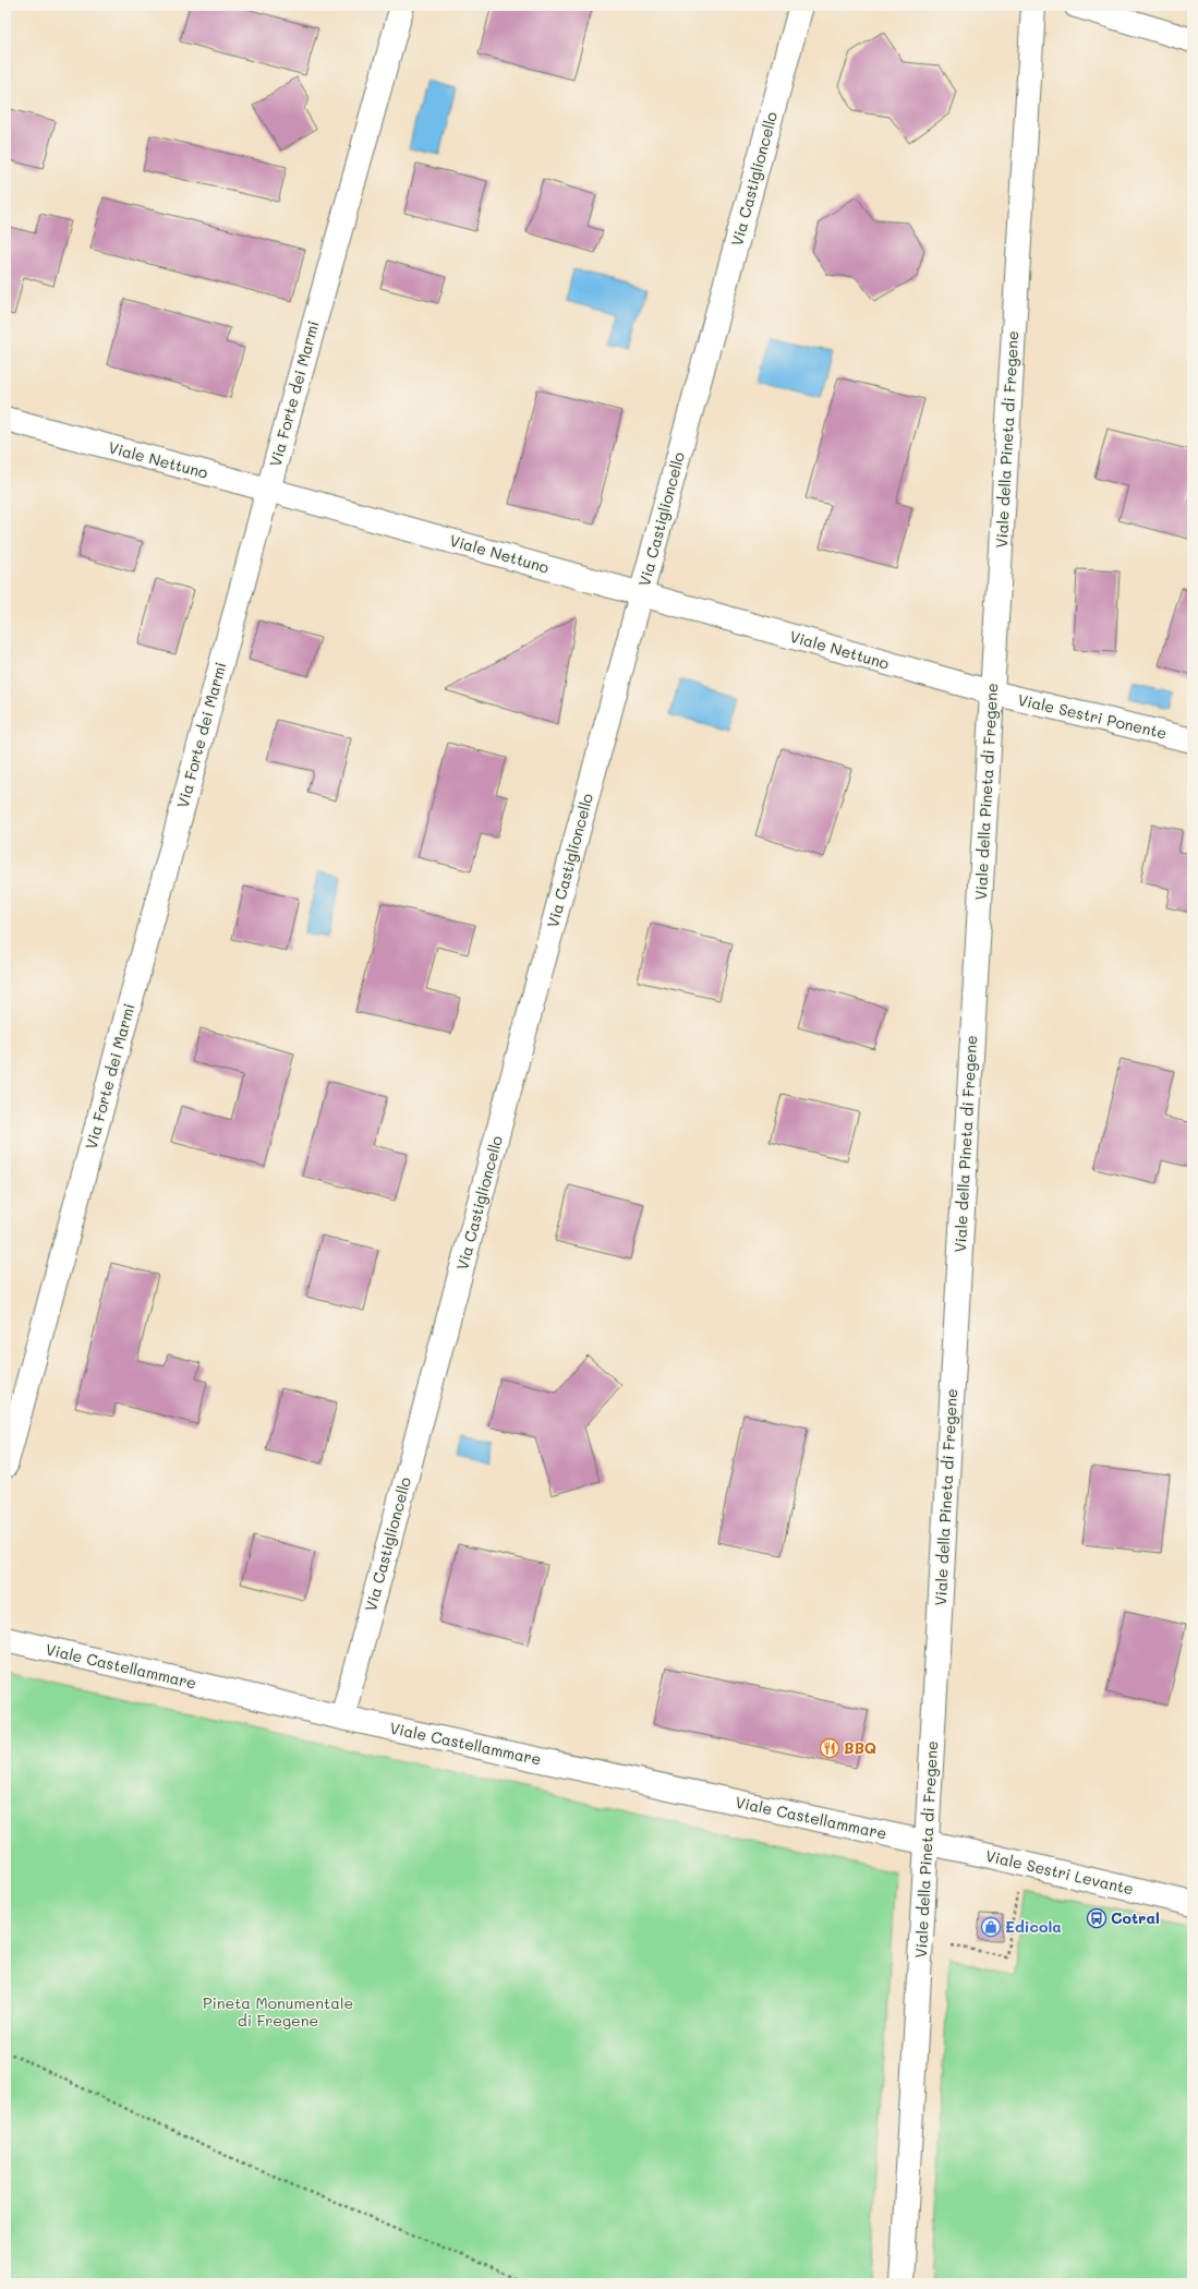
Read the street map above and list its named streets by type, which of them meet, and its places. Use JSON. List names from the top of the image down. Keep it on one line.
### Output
{"streets":{"street":["Via Castiglioncello","Via Forte dei Marmi","Viale della Pineta di Fregene","Viale Nettuno","Viale Sestri Ponente","Viale Castellammare","Viale Sestri Levante"]},"crossings":[["Via Castiglioncello","Viale Nettuno"],["Via Castiglioncello","Viale Castellammare"],["Via Forte dei Marmi","Viale Nettuno"],["Viale della Pineta di Fregene","Viale Nettuno"],["Viale della Pineta di Fregene","Viale Sestri Ponente"],["Viale della Pineta di Fregene","Viale Castellammare"],["Viale della Pineta di Fregene","Viale Sestri Levante"],["Viale Nettuno","Viale Sestri Ponente"],["Viale Castellammare","Viale Sestri Levante"]],"parks":["Pineta Monumentale di Fregene"],"places":{"restaurant":["BBQ"],"bus stop":["Cotral"],"shop":["Edicola"]}}
